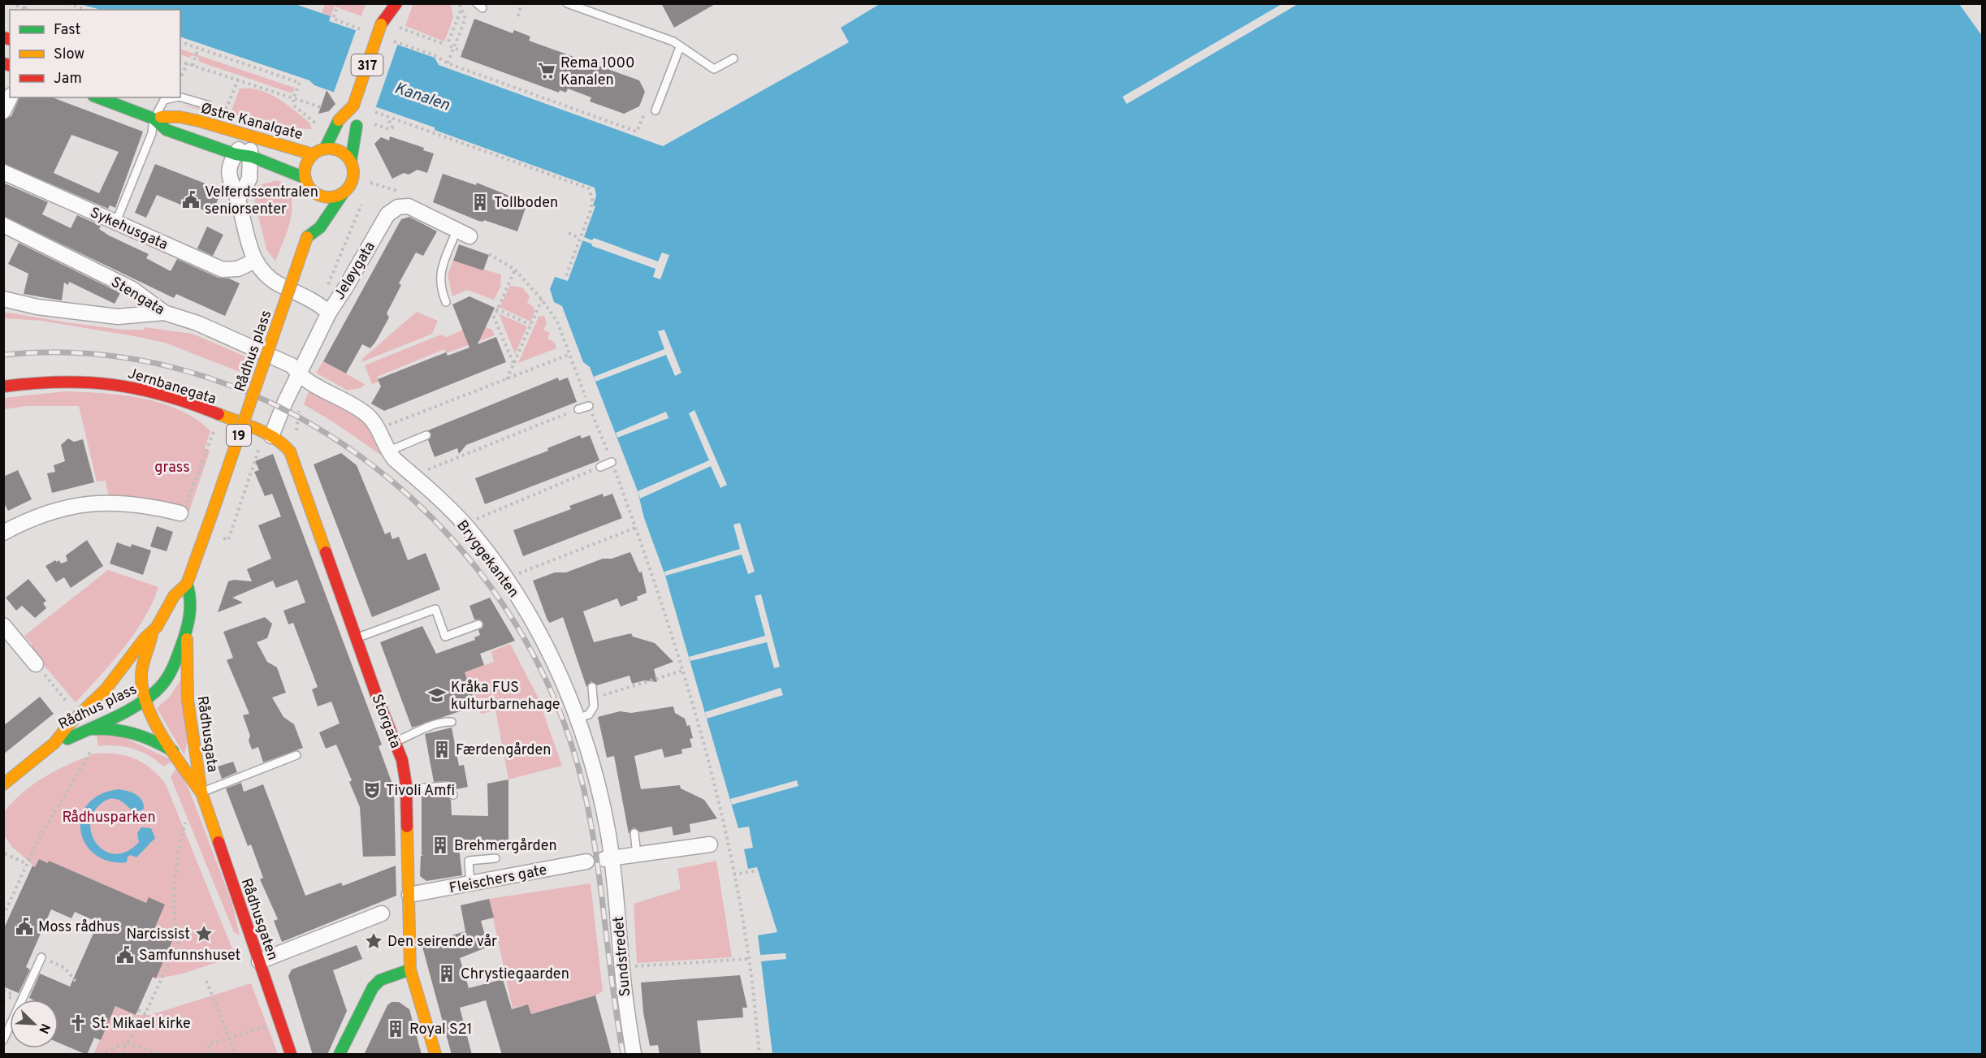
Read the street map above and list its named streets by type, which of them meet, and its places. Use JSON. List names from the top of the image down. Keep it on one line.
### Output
{"streets":{"main road":["317","Østre Kanalgate","Rådhus plass","Jernbanegata","19","Storgata","Rådhusgata","Rådhusgaten"],"street":["Sykehusgata","Jeløygata","Stengata","Bryggekanten","Fleischers gate","Sundstredet"]},"crossings":[["317","Østre Kanalgate"],["Jeløygata","Stengata"],["Jeløygata","Jernbanegata"],["Jeløygata","Bryggekanten"],["Jeløygata","Storgata"],["Stengata","Bryggekanten"],["Rådhus plass","19"],["Rådhus plass","Rådhusgata"],["Jernbanegata","Storgata"],["Bryggekanten","Sundstredet"],["Storgata","Fleischers gate"],["Rådhusgata","Rådhusgaten"]],"water":["Kanalen"],"parks":["grass","Rådhusparken"],"places":{"supermarket":["Rema 1000 Kanalen"],"public building":["Velferdssentralen seniorsenter","Moss rådhus","Samfunnshuset"],"building":["Tollboden","Færdengården","Brehmergården","Chrystiegaarden","Royal S21"],"school or university":["Kråka FUS kulturbarnehage"],"theatre":["Tivoli Amfi"],"place":["Narcissist","Den seirende vår"],"church":["St. Mikael kirke"]},"legend":["Fast","Slow","Jam"],"north":"bottom right"}
